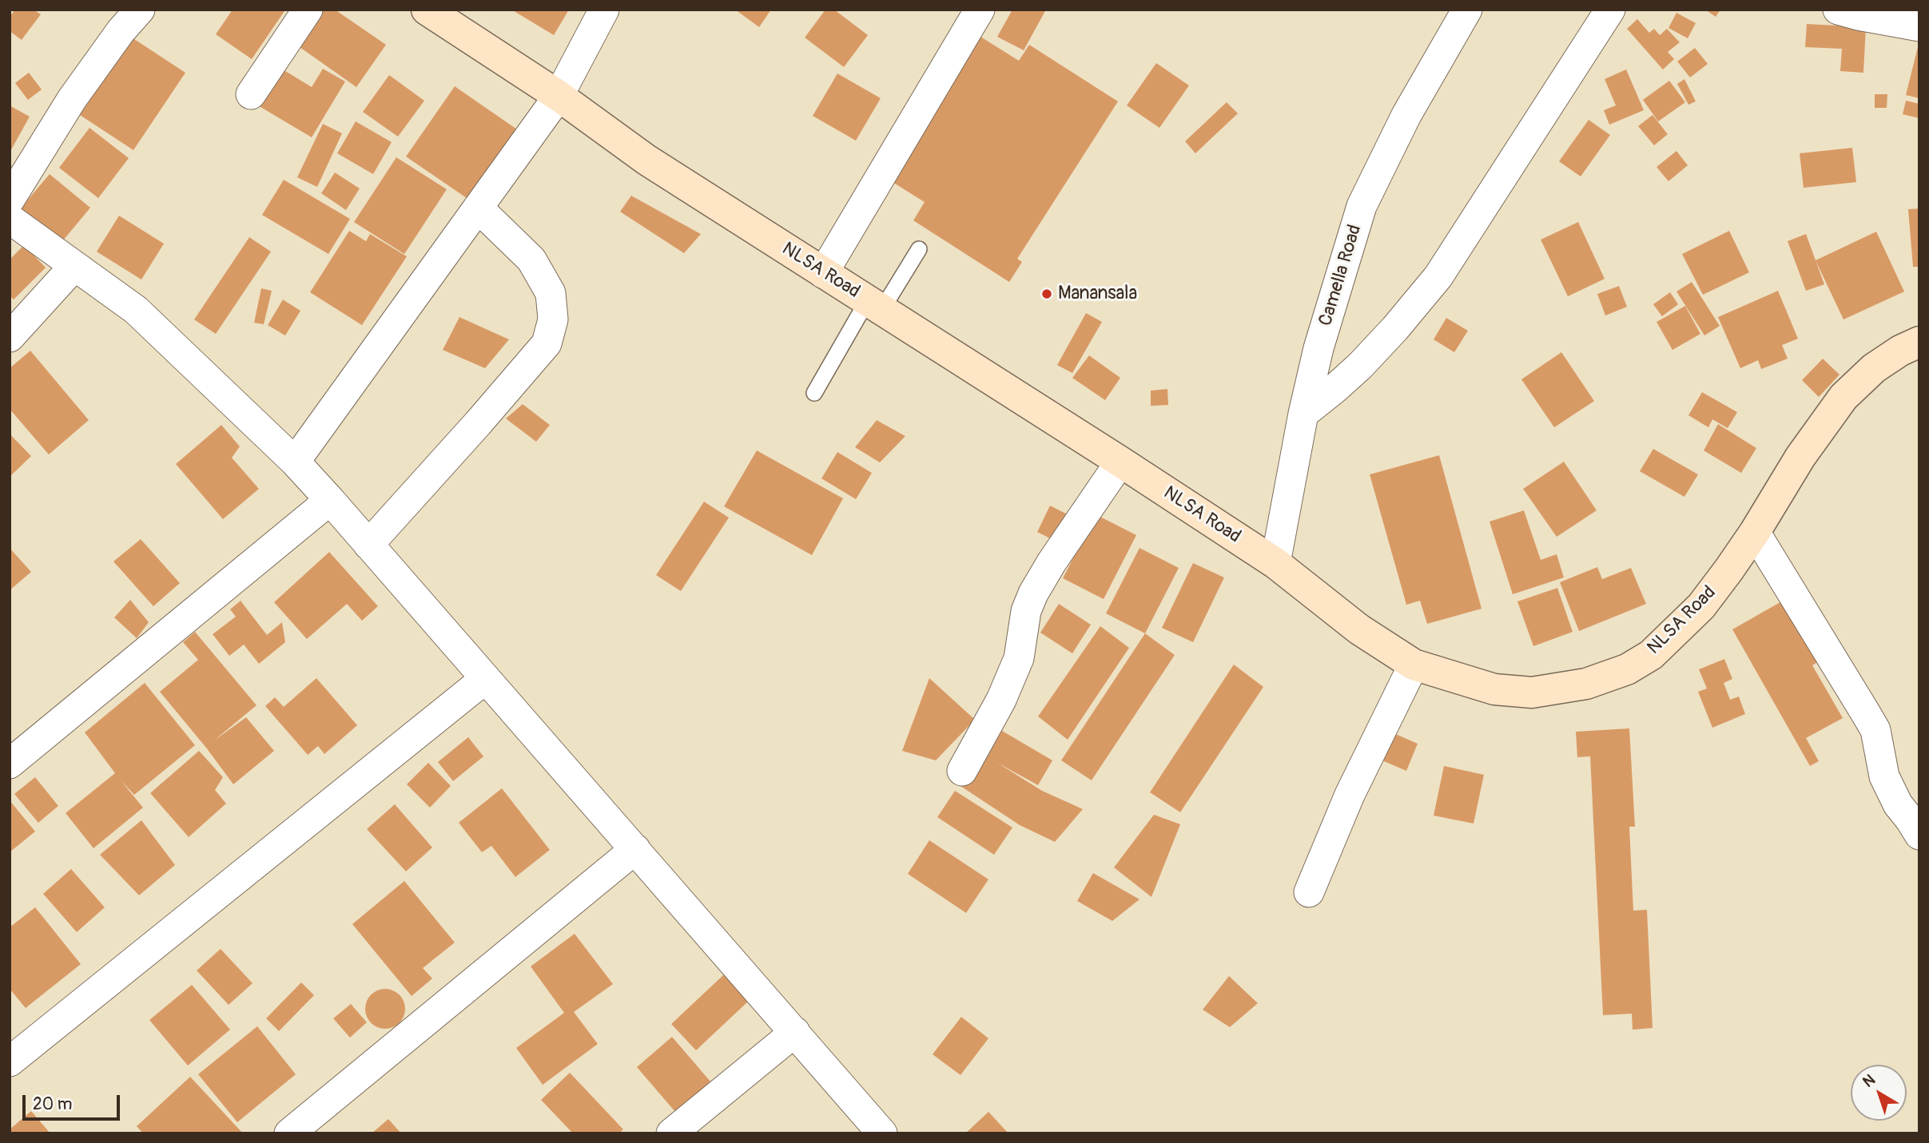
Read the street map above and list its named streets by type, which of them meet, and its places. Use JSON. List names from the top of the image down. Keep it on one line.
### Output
{"streets":{"main road":["NLSA Road"],"street":["Camella Road"]},"crossings":[["NLSA Road","Camella Road"]],"places":["Manansala"],"scale_bar":"20 m","north":"top left"}
